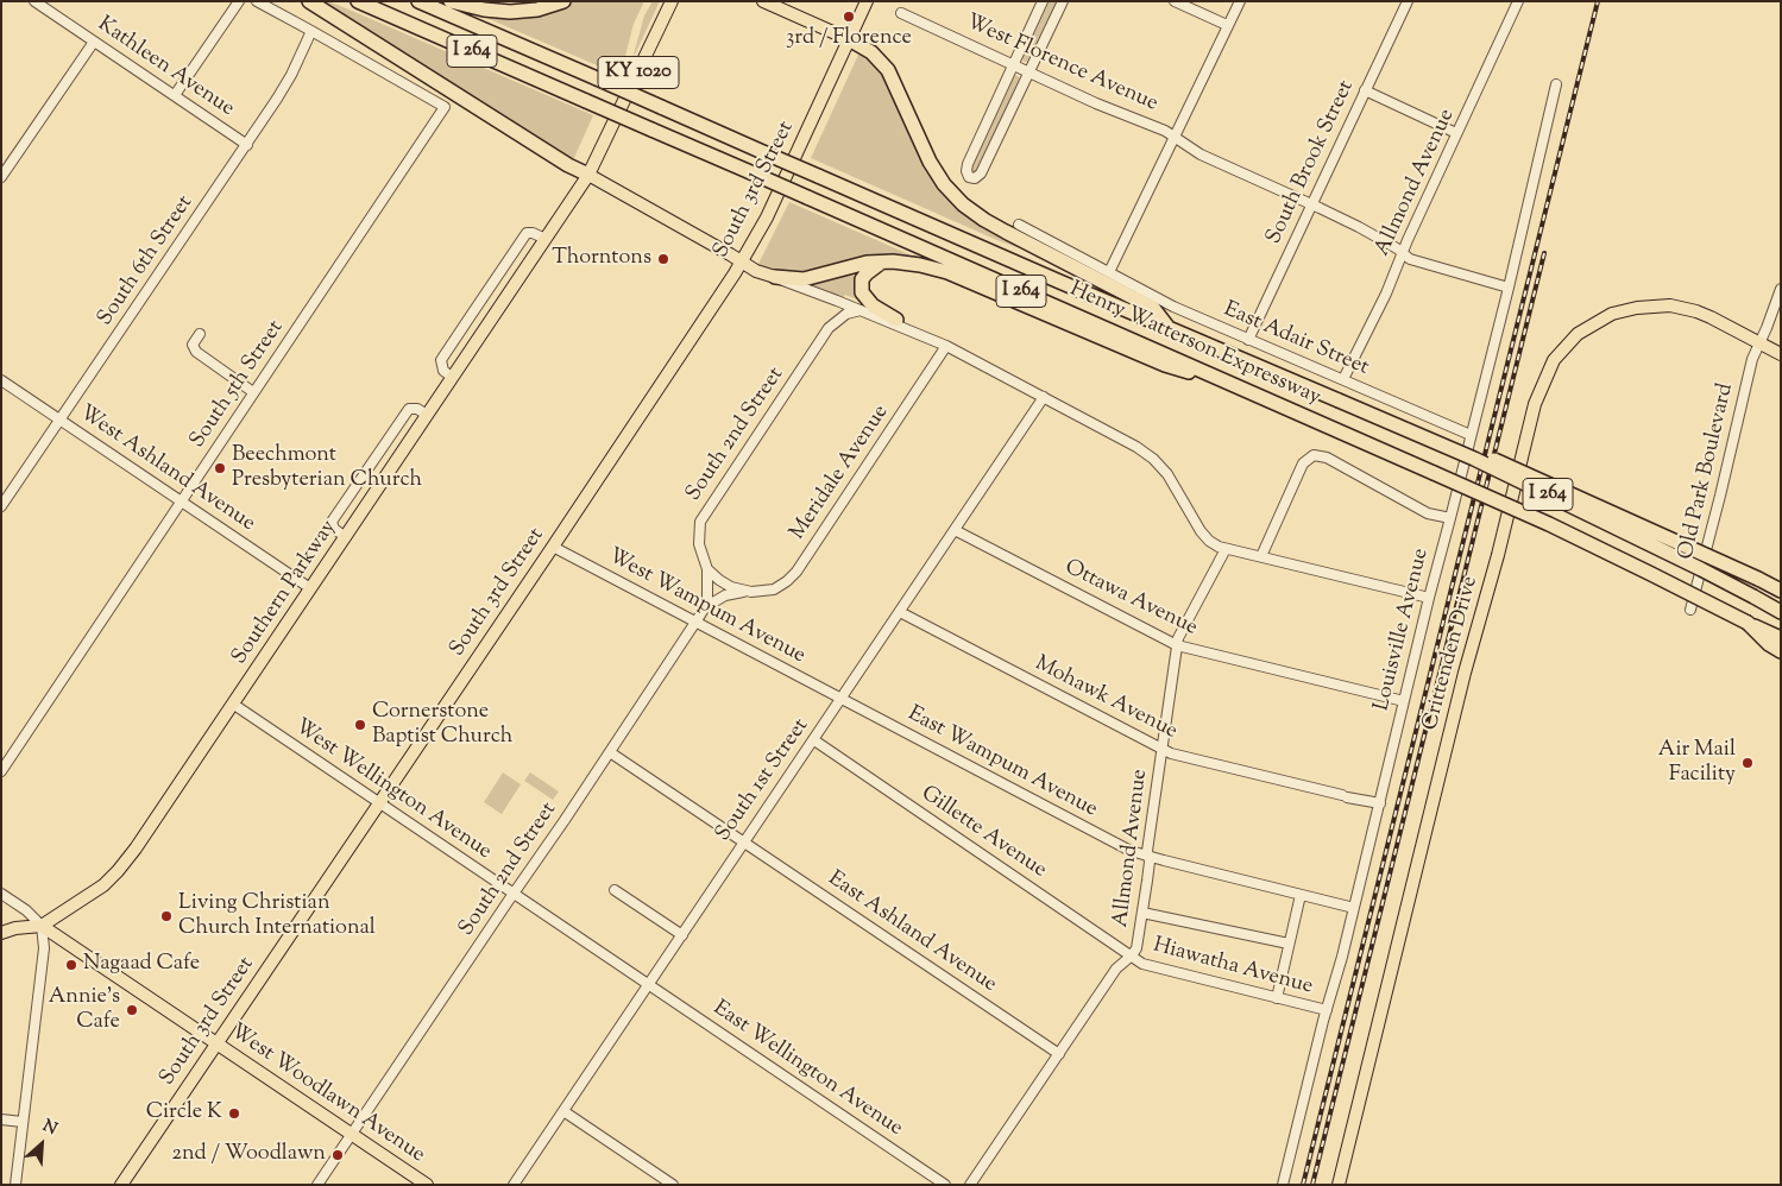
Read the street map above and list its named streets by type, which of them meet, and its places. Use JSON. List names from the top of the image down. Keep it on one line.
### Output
{"streets":{"highway":["I 264","Henry Watterson Expressway"],"main road":["KY 1020","South 3rd Street","Southern Parkway","Crittenden Drive","West Woodlawn Avenue"],"street":["West Florence Avenue","Kathleen Avenue","South Brook Street","Allmond Avenue","South 6th Street","East Adair Street","South 5th Street","South 2nd Street","West Ashland Avenue","Old Park Boulevard","Meridale Avenue","Ottawa Avenue","West Wampum Avenue","Louisville Avenue","Mohawk Avenue","East Wampum Avenue","South 1st Street","West Wellington Avenue","Gillette Avenue","East Ashland Avenue","Hiawatha Avenue","East Wellington Avenue"]},"crossings":[["West Florence Avenue","South Brook Street"],["West Florence Avenue","Allmond Avenue"],["West Florence Avenue","Louisville Avenue"],["Kathleen Avenue","South 6th Street"],["South Brook Street","East Adair Street"],["Allmond Avenue","East Adair Street"],["Allmond Avenue","Ottawa Avenue"],["Allmond Avenue","Mohawk Avenue"],["Allmond Avenue","East Wampum Avenue"],["Allmond Avenue","Gillette Avenue"],["Allmond Avenue","East Ashland Avenue"],["Allmond Avenue","Hiawatha Avenue"],["South 3rd Street","West Wampum Avenue"],["South 3rd Street","West Wellington Avenue"],["South 3rd Street","West Woodlawn Avenue"],["South 6th Street","South 5th Street"],["South 6th Street","West Ashland Avenue"],["East Adair Street","Louisville Avenue"],["South 5th Street","West Ashland Avenue"],["South 2nd Street","Meridale Avenue"],["South 2nd Street","West Wampum Avenue"],["South 2nd Street","West Wellington Avenue"],["South 2nd Street","West Woodlawn Avenue"],["West Ashland Avenue","Southern Parkway"],["Old Park Boulevard","Crittenden Drive"],["Southern Parkway","West Wellington Avenue"],["Southern Parkway","West Woodlawn Avenue"],["Ottawa Avenue","Louisville Avenue"],["Ottawa Avenue","South 1st Street"],["West Wampum Avenue","East Wampum Avenue"],["West Wampum Avenue","South 1st Street"],["Louisville Avenue","Mohawk Avenue"],["Louisville Avenue","East Wampum Avenue"],["Louisville Avenue","Hiawatha Avenue"],["Mohawk Avenue","South 1st Street"],["East Wampum Avenue","South 1st Street"],["South 1st Street","West Wellington Avenue"],["South 1st Street","Gillette Avenue"],["South 1st Street","East Ashland Avenue"],["South 1st Street","East Wellington Avenue"],["West Wellington Avenue","East Wellington Avenue"],["Gillette Avenue","Hiawatha Avenue"]],"places":["3rd / Florence","Thorntons","Beechmont Presbyterian Church","Cornerstone Baptist Church","Air Mail Facility","Living Christian Church International","Nagaad Cafe","Annie's Cafe","Circle K","2nd / Woodlawn"],"north":"top right"}
